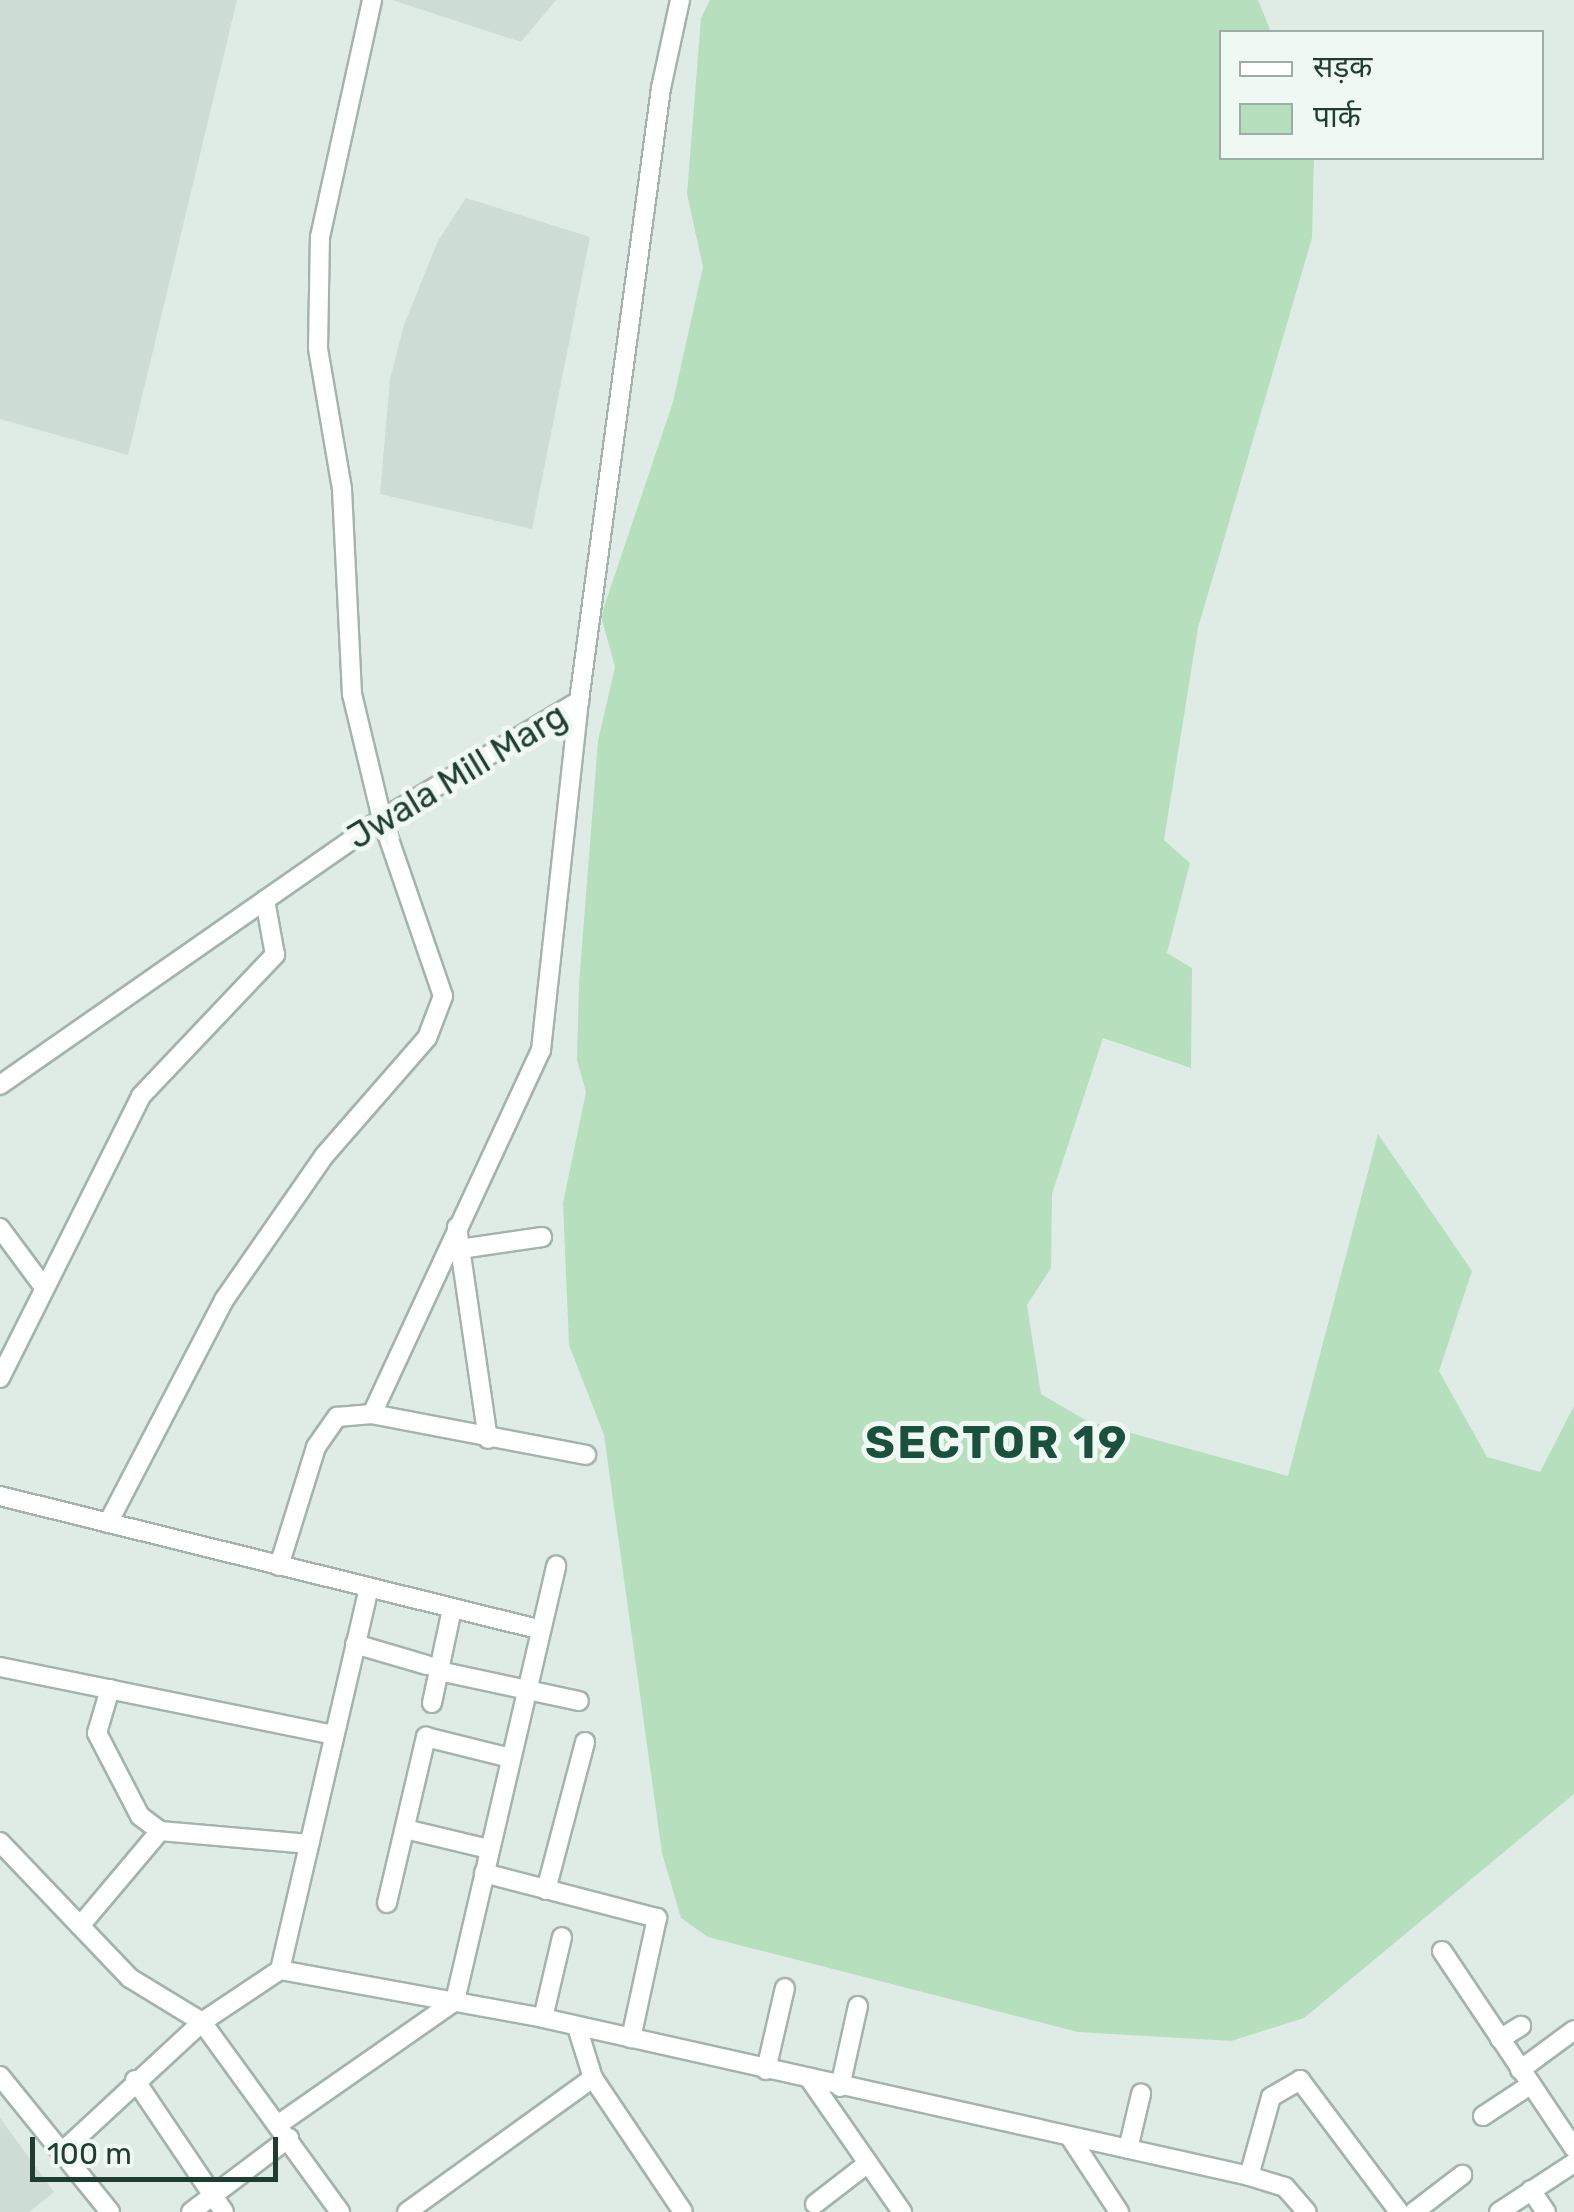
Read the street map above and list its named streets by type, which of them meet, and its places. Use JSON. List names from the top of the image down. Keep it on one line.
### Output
{"streets":{"street":["Jwala Mill Marg"]},"districts":["SECTOR 19"],"legend":["सड़क","पार्क"],"scale_bar":"100 m"}
